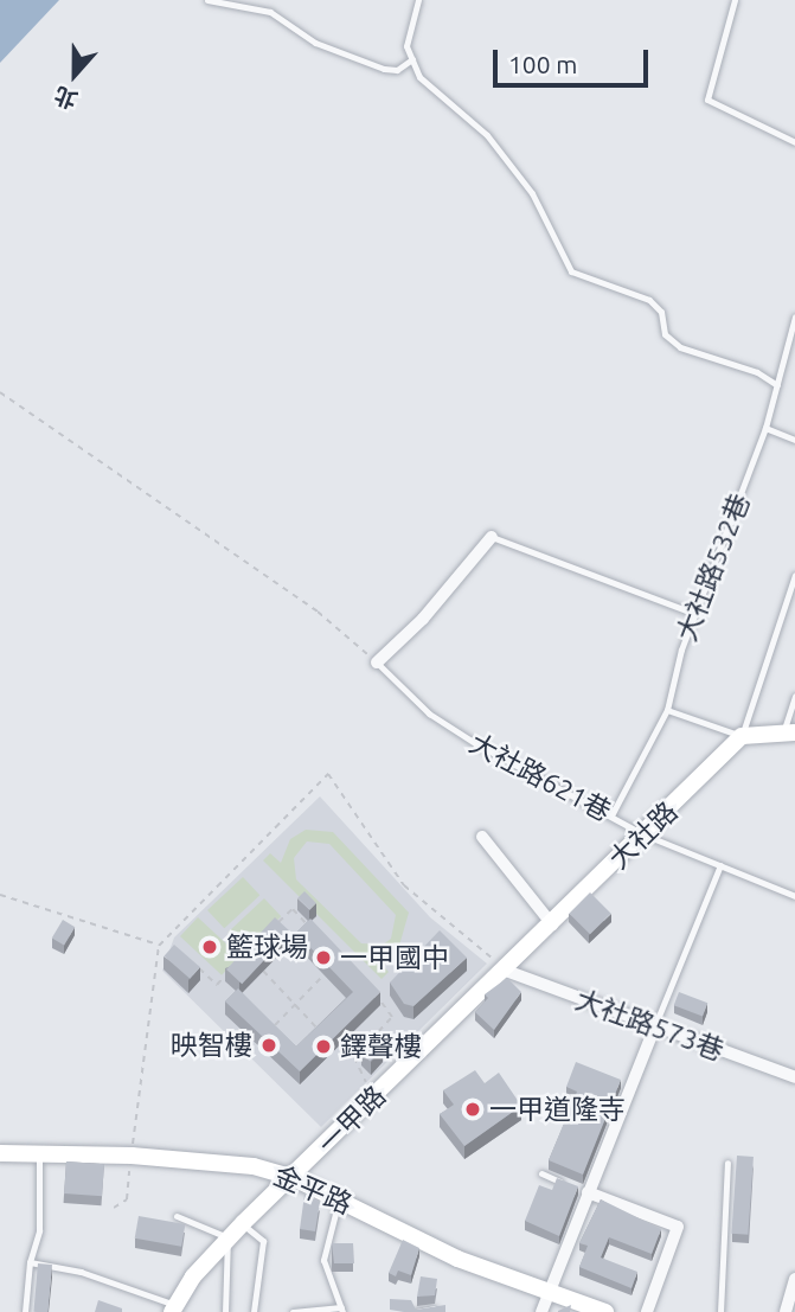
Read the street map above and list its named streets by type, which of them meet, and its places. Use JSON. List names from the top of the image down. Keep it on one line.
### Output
{"streets":{"street":["大社路","大社路573巷","一甲路","金平路"],"lane":["大社路532巷","大社路621巷"]},"crossings":[["大社路532巷","大社路621巷"],["大社路621巷","大社路"],["大社路","大社路573巷"],["大社路","一甲路"],["大社路573巷","一甲路"],["一甲路","金平路"]],"places":["籃球場","一甲國中","映智樓","鐸聲樓","一甲道隆寺"],"scale_bar":"100 m","north":"bottom"}
